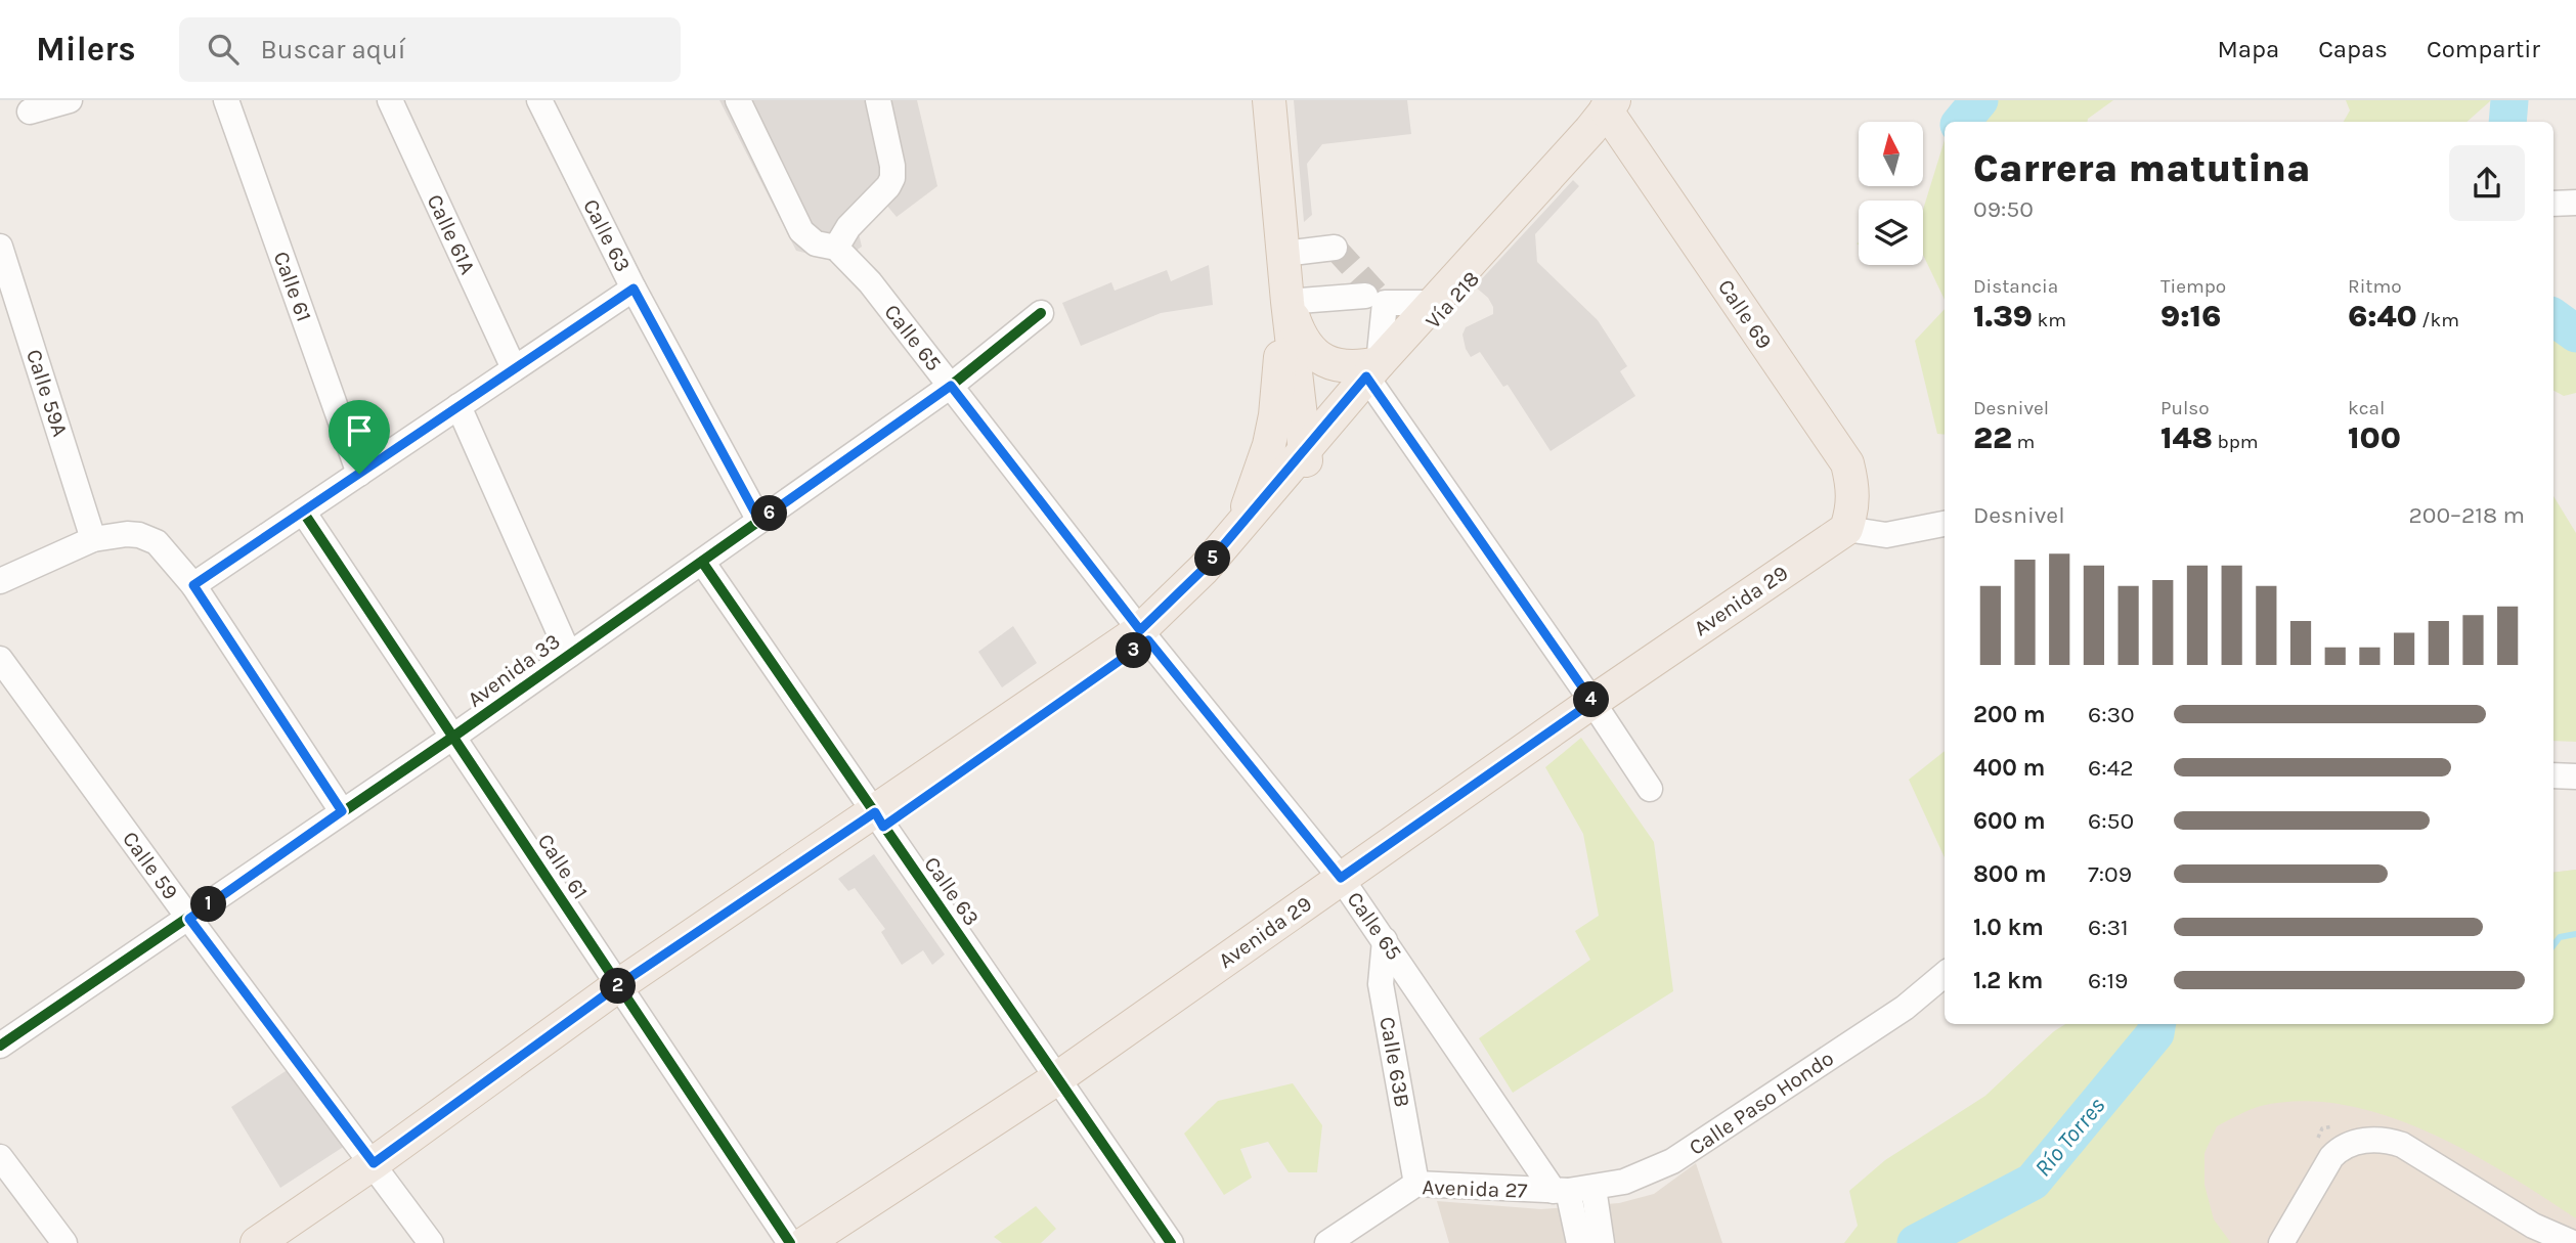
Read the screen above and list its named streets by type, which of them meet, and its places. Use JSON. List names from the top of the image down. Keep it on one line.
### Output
{"streets":{"main road":["Vía 218","Calle 69","Avenida 29"],"street":["Calle 61A","Calle 63","Calle 61","Calle 65","Calle 59A","Avenida 33","Calle 59","Calle 63B","Calle Paso Hondo","Avenida 27"]},"crossings":[["Calle 63","Avenida 29"],["Calle 63","Avenida 33"],["Calle 61","Avenida 33"],["Vía 218","Calle 69"],["Calle 69","Avenida 29"],["Calle 65","Avenida 29"],["Calle 65","Avenida 33"],["Calle 65","Calle 63B"],["Calle 65","Calle Paso Hondo"],["Calle 65","Avenida 27"],["Avenida 33","Calle 59"],["Calle 63B","Avenida 27"],["Calle Paso Hondo","Avenida 27"]],"water":["Río Torres"],"north":"top","page":{"header":"Milers","search":"Buscar aquí","nav":["Mapa","Capas","Compartir"],"heading":["Carrera matutina","09:50"],"stats":[["Distancia","1.39 km"],["Tiempo","9:16"],["Ritmo","6:40 /km"],["Desnivel","22 m"],["Pulso","148 bpm"],["kcal","100"]],"chart":["Desnivel","200–218 m"],"pins":["6","5","3","4","1","2"],"list":[{"name":"200 m","note":"6:30"},{"name":"400 m","note":"6:42"},{"name":"600 m","note":"6:50"},{"name":"800 m","note":"7:09"},{"name":"1.0 km","note":"6:31"},{"name":"1.2 km","note":"6:19"}]}}
